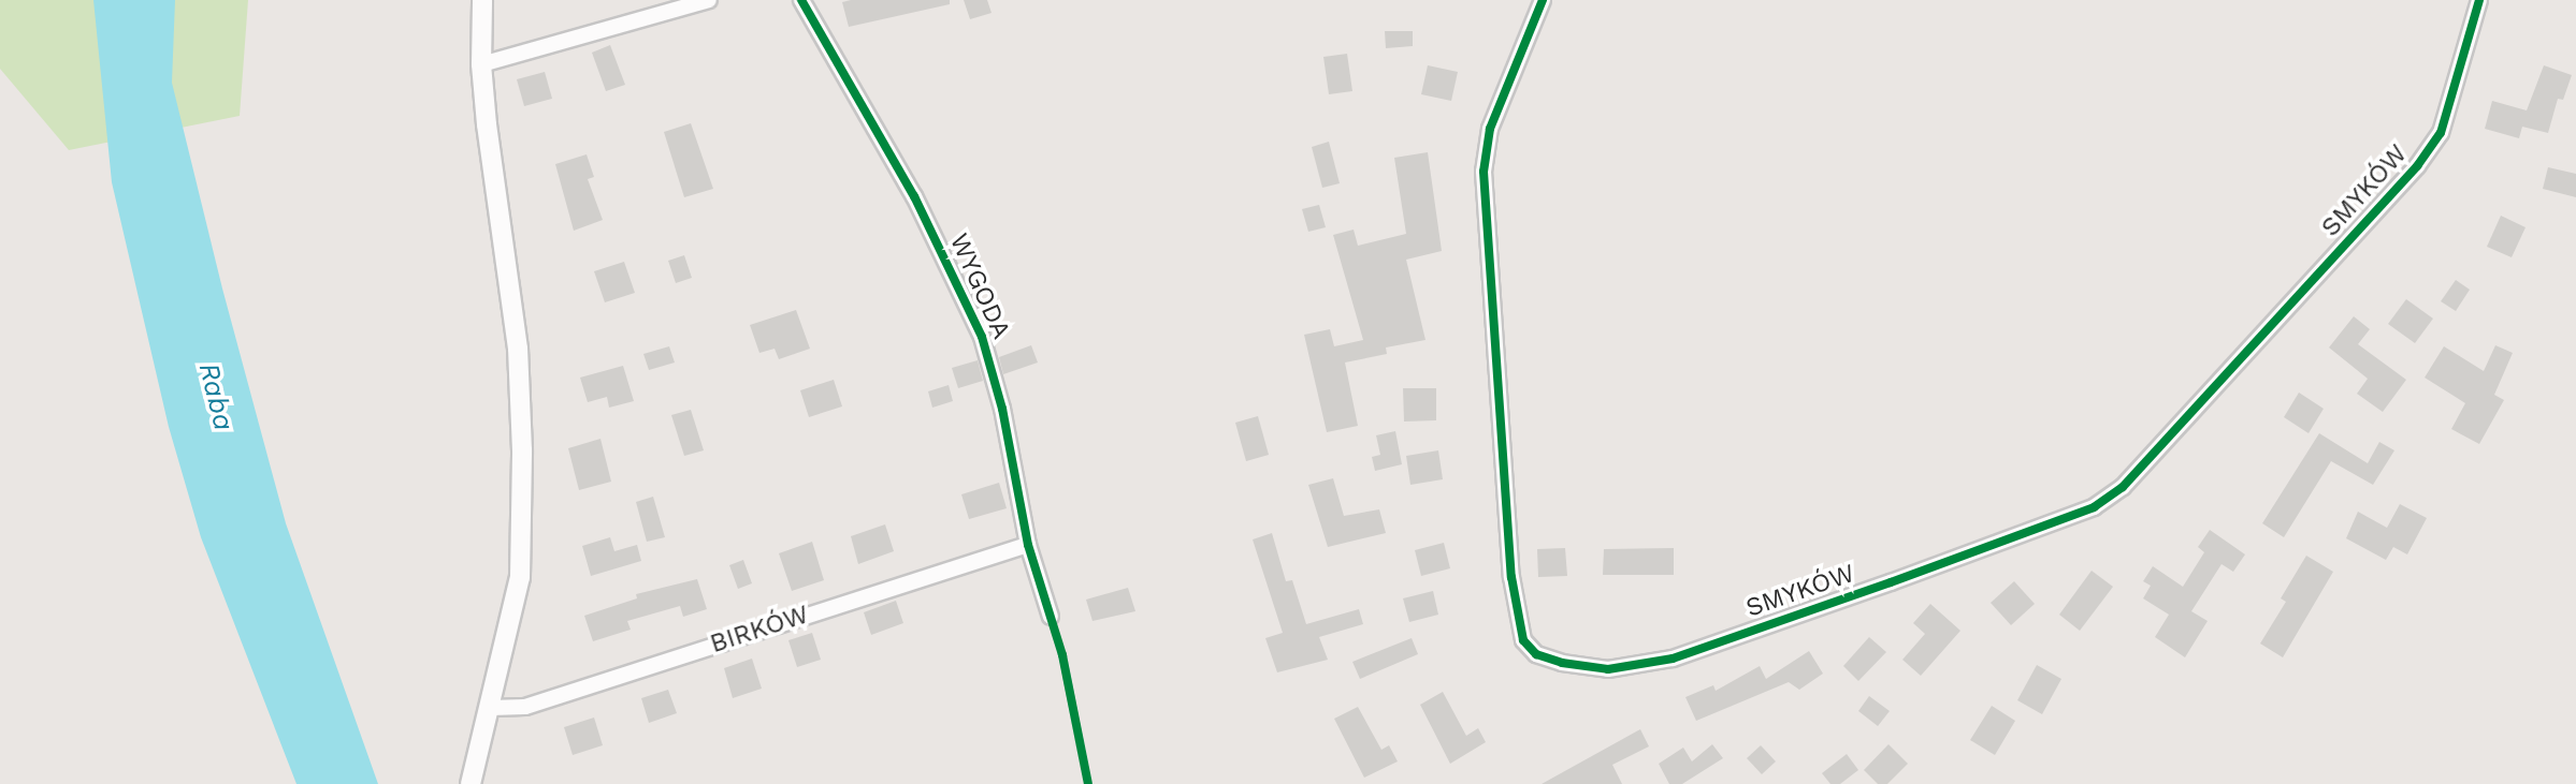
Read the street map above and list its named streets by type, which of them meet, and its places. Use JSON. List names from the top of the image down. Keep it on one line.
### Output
{"streets":{"street":["SMYKÓW","WYGODA","BIRKÓW"]},"crossings":[["WYGODA","BIRKÓW"]],"water":["Raba"]}
